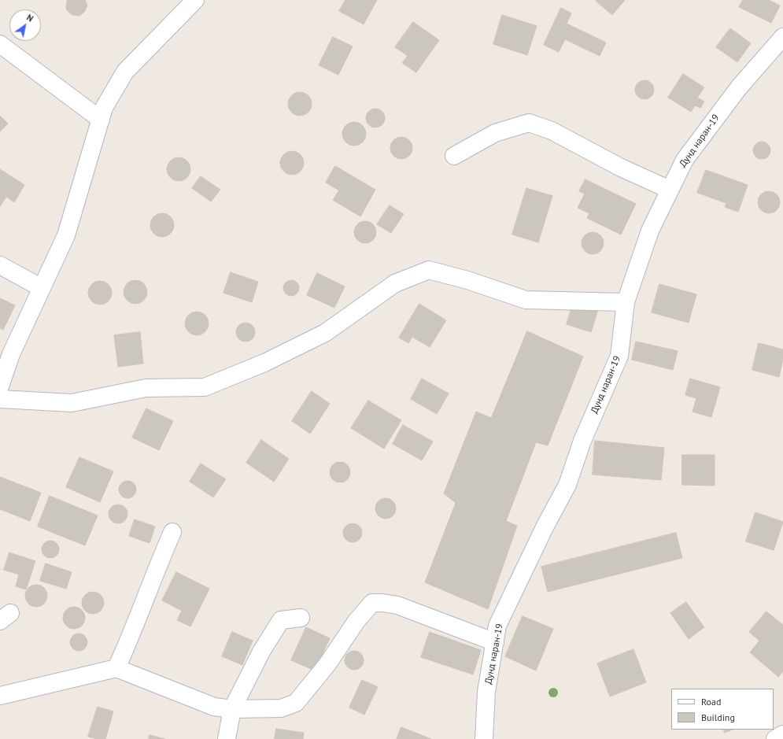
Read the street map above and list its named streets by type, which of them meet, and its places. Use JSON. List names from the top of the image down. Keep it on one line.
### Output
{"streets":{"street":["Дунд наран-19"]},"legend":["Road","Building"],"north":"top right"}
